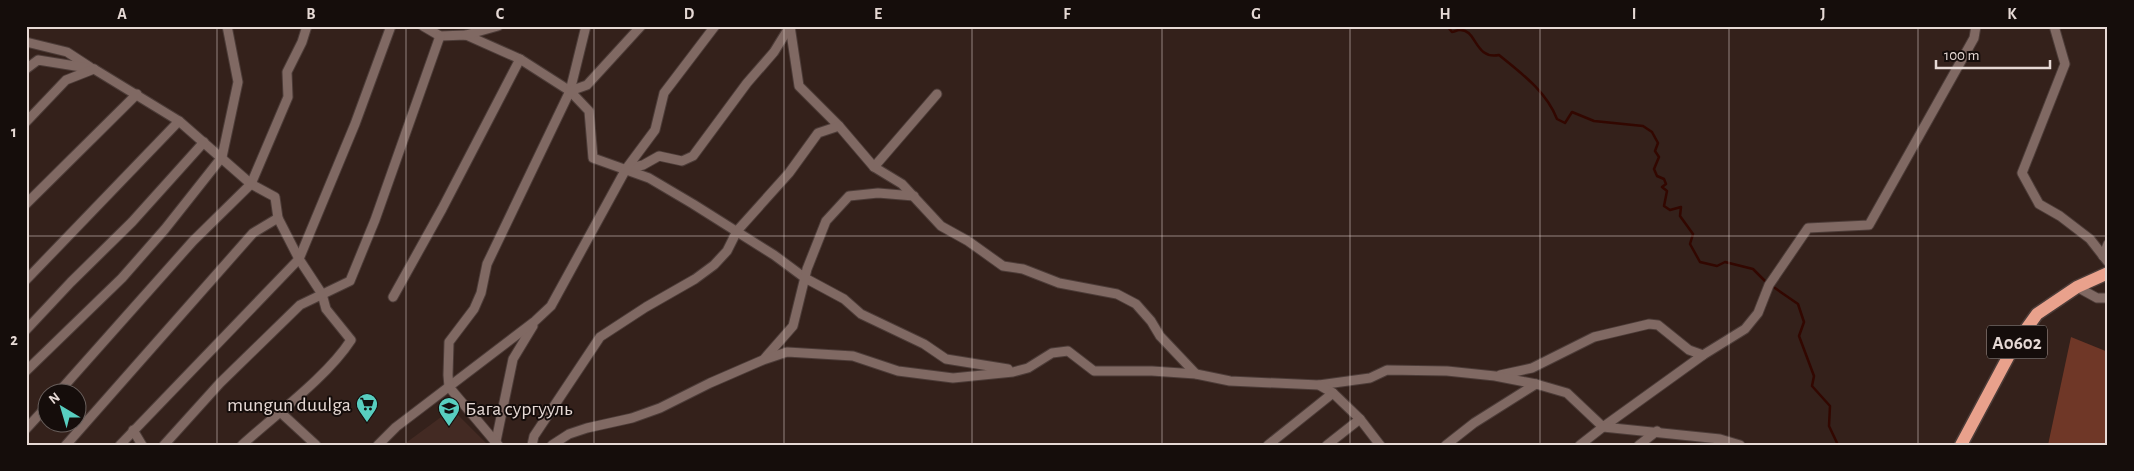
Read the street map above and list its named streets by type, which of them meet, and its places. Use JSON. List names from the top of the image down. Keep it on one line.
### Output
{"streets":{"highway":["A0602"]},"places":{"supermarket":["mungun duulga"],"school or university":["Бага сургууль"]},"scale_bar":"100 m","north":"top left","grid":{"columns":["A","B","C","D","E","F","G","H","I","J","K"],"rows":["1","2"]}}
